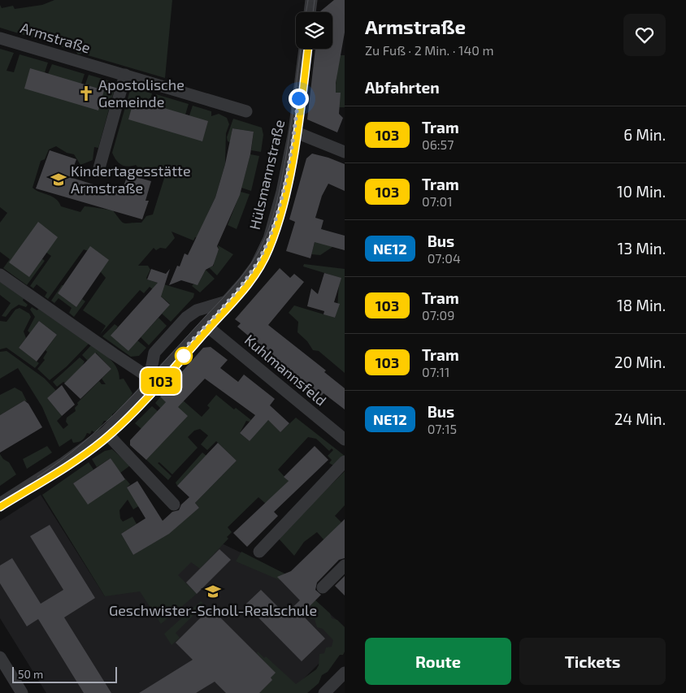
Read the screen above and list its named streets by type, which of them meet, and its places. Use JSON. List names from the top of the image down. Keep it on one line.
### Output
{"streets":{"street":["Armstraße","Hülsmannstraße","Kuhlmannsfeld"]},"crossings":[["Hülsmannstraße","Kuhlmannsfeld"]],"places":{"church":["Apostolische Gemeinde"],"school or university":["Kindertagesstätte Armstraße","Geschwister-Scholl-Realschule"]},"lines":["tram line 103"],"scale_bar":"50 m","page":{"on_map":"103","heading":[["Armstraße","Zu Fuß · 2 Min. · 140 m"],"Abfahrten"],"list":[{"mark":"103","name":"Tram","note":"06:57","value":"6 Min."},{"mark":"103","name":"Tram","note":"07:01","value":"10 Min."},{"mark":"NE12","name":"Bus","note":"07:04","value":"13 Min."},{"mark":"103","name":"Tram","note":"07:09","value":"18 Min."},{"mark":"103","name":"Tram","note":"07:11","value":"20 Min."},{"mark":"NE12","name":"Bus","note":"07:15","value":"24 Min."}],"buttons":["Route","Tickets"],"scale":"50 m"}}
